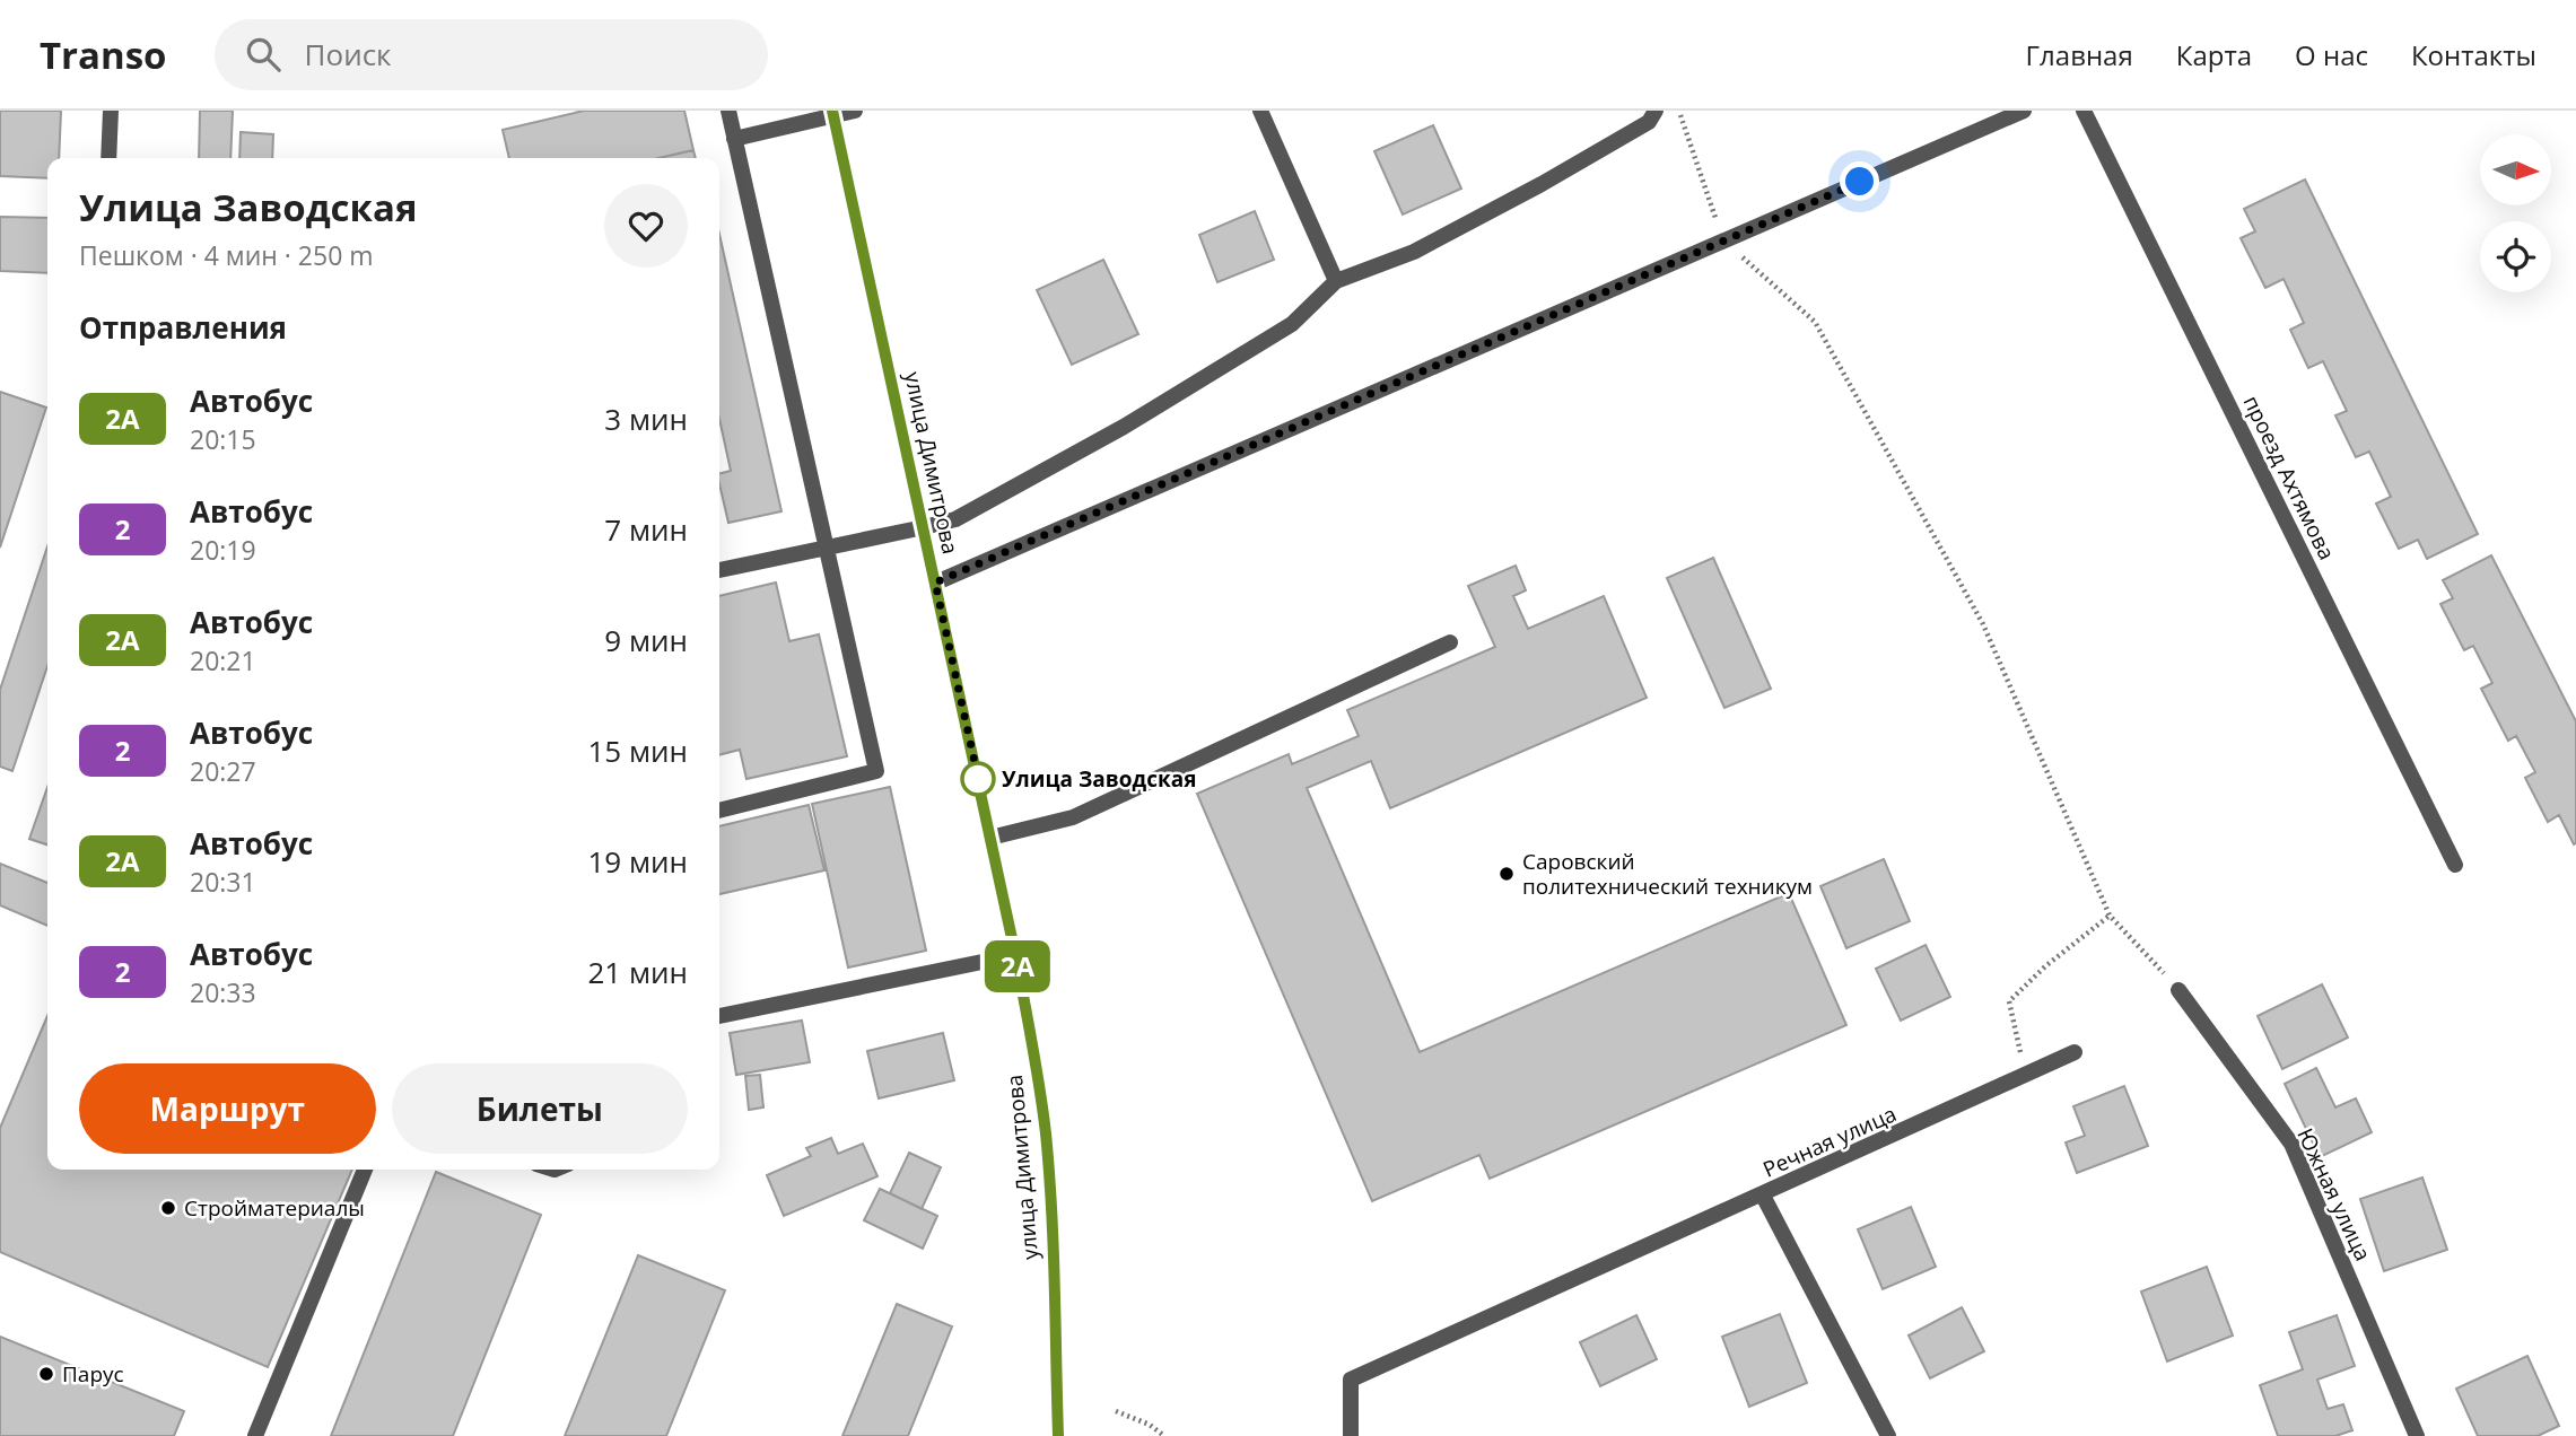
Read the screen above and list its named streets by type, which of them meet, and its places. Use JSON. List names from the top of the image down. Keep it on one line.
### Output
{"streets":{"street":["улица Димитрова","проезд Ахтямова","Речная улица","Южная улица"]},"places":["Улица Заводская","Саровский политехнический техникум","Стройматериалы","Парус"],"lines":["bus line 2А"],"north":"right","page":{"header":"Transo","search":"Поиск","nav":["Главная","Карта","О нас","Контакты"],"on_map":"2А","heading":[["Улица Заводская","Пешком · 4 мин · 250 m"],"Отправления"],"list":[{"mark":"2А","name":"Автобус","note":"20:15","value":"3 мин"},{"mark":"2","name":"Автобус","note":"20:19","value":"7 мин"},{"mark":"2А","name":"Автобус","note":"20:21","value":"9 мин"},{"mark":"2","name":"Автобус","note":"20:27","value":"15 мин"},{"mark":"2А","name":"Автобус","note":"20:31","value":"19 мин"},{"mark":"2","name":"Автобус","note":"20:33","value":"21 мин"}],"buttons":["Маршрут","Билеты"]}}
